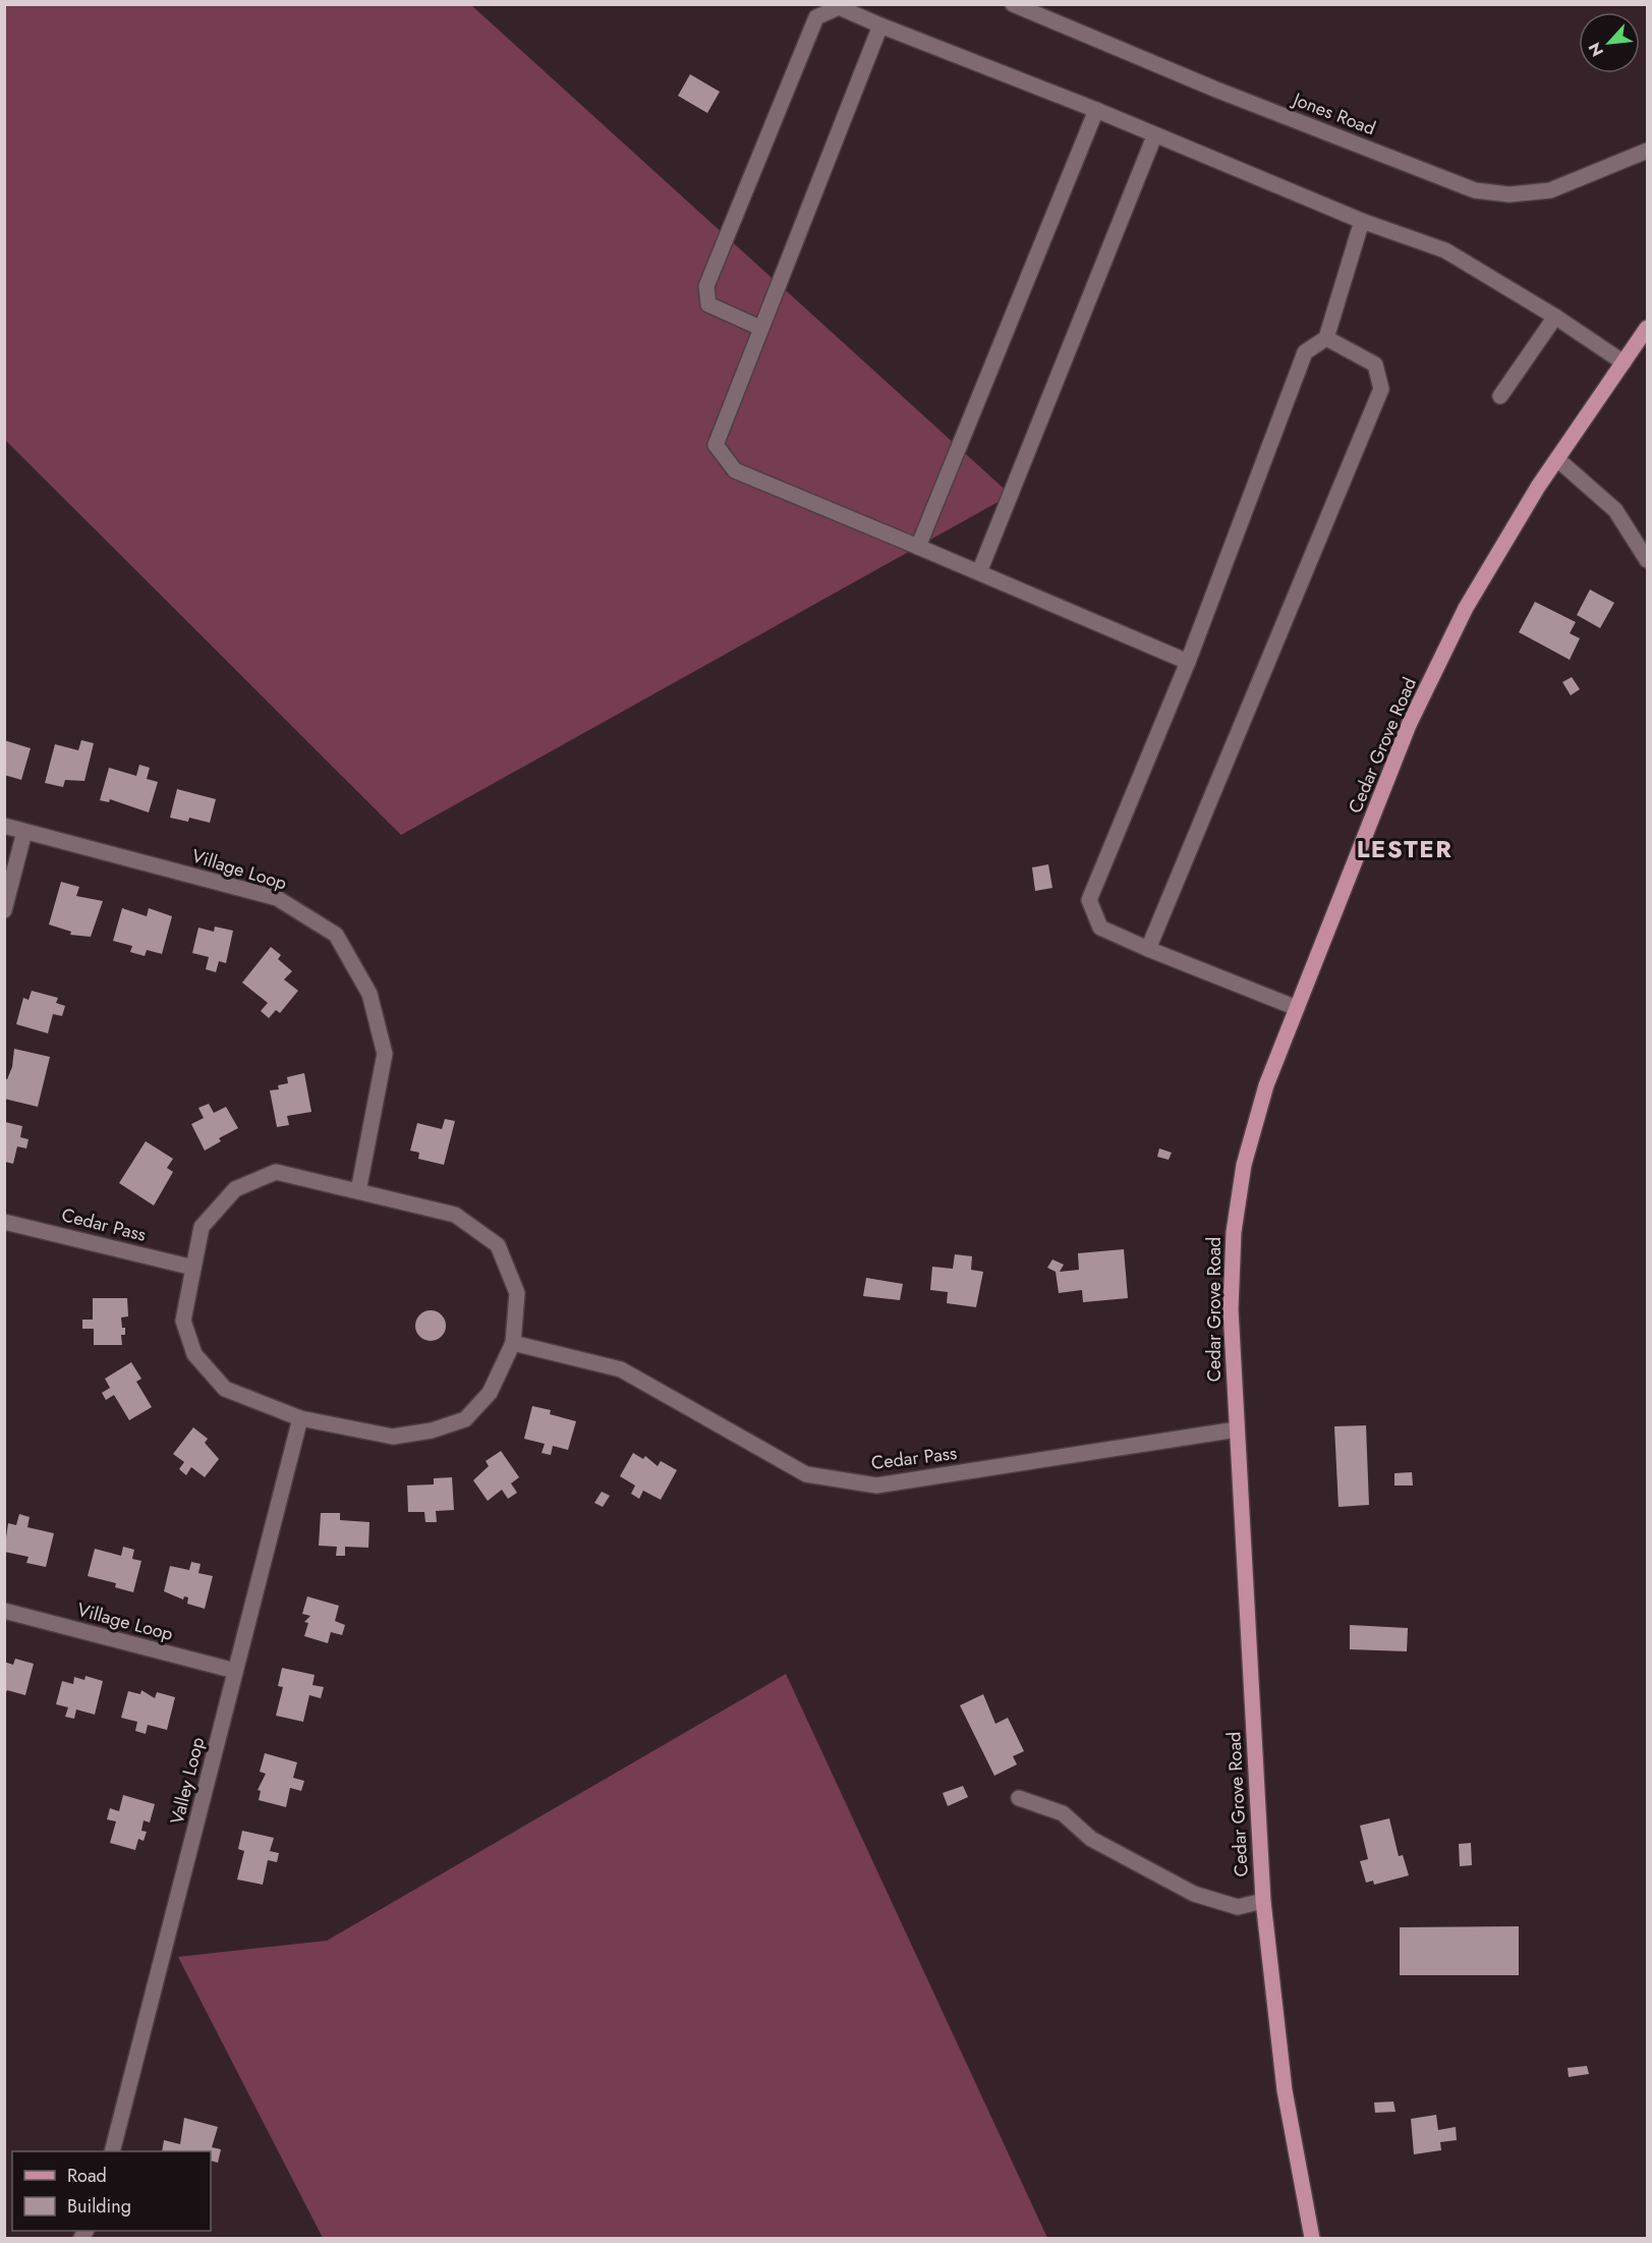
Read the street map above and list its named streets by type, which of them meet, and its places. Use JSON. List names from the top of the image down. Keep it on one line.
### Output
{"streets":{"main road":["Cedar Grove Road"],"street":["Jones Road","Village Loop","Cedar Pass","Valley Loop"]},"crossings":[["Cedar Grove Road","Cedar Pass"],["Village Loop","Valley Loop"]],"districts":["LESTER"],"legend":["Road","Building"],"north":"bottom left"}
